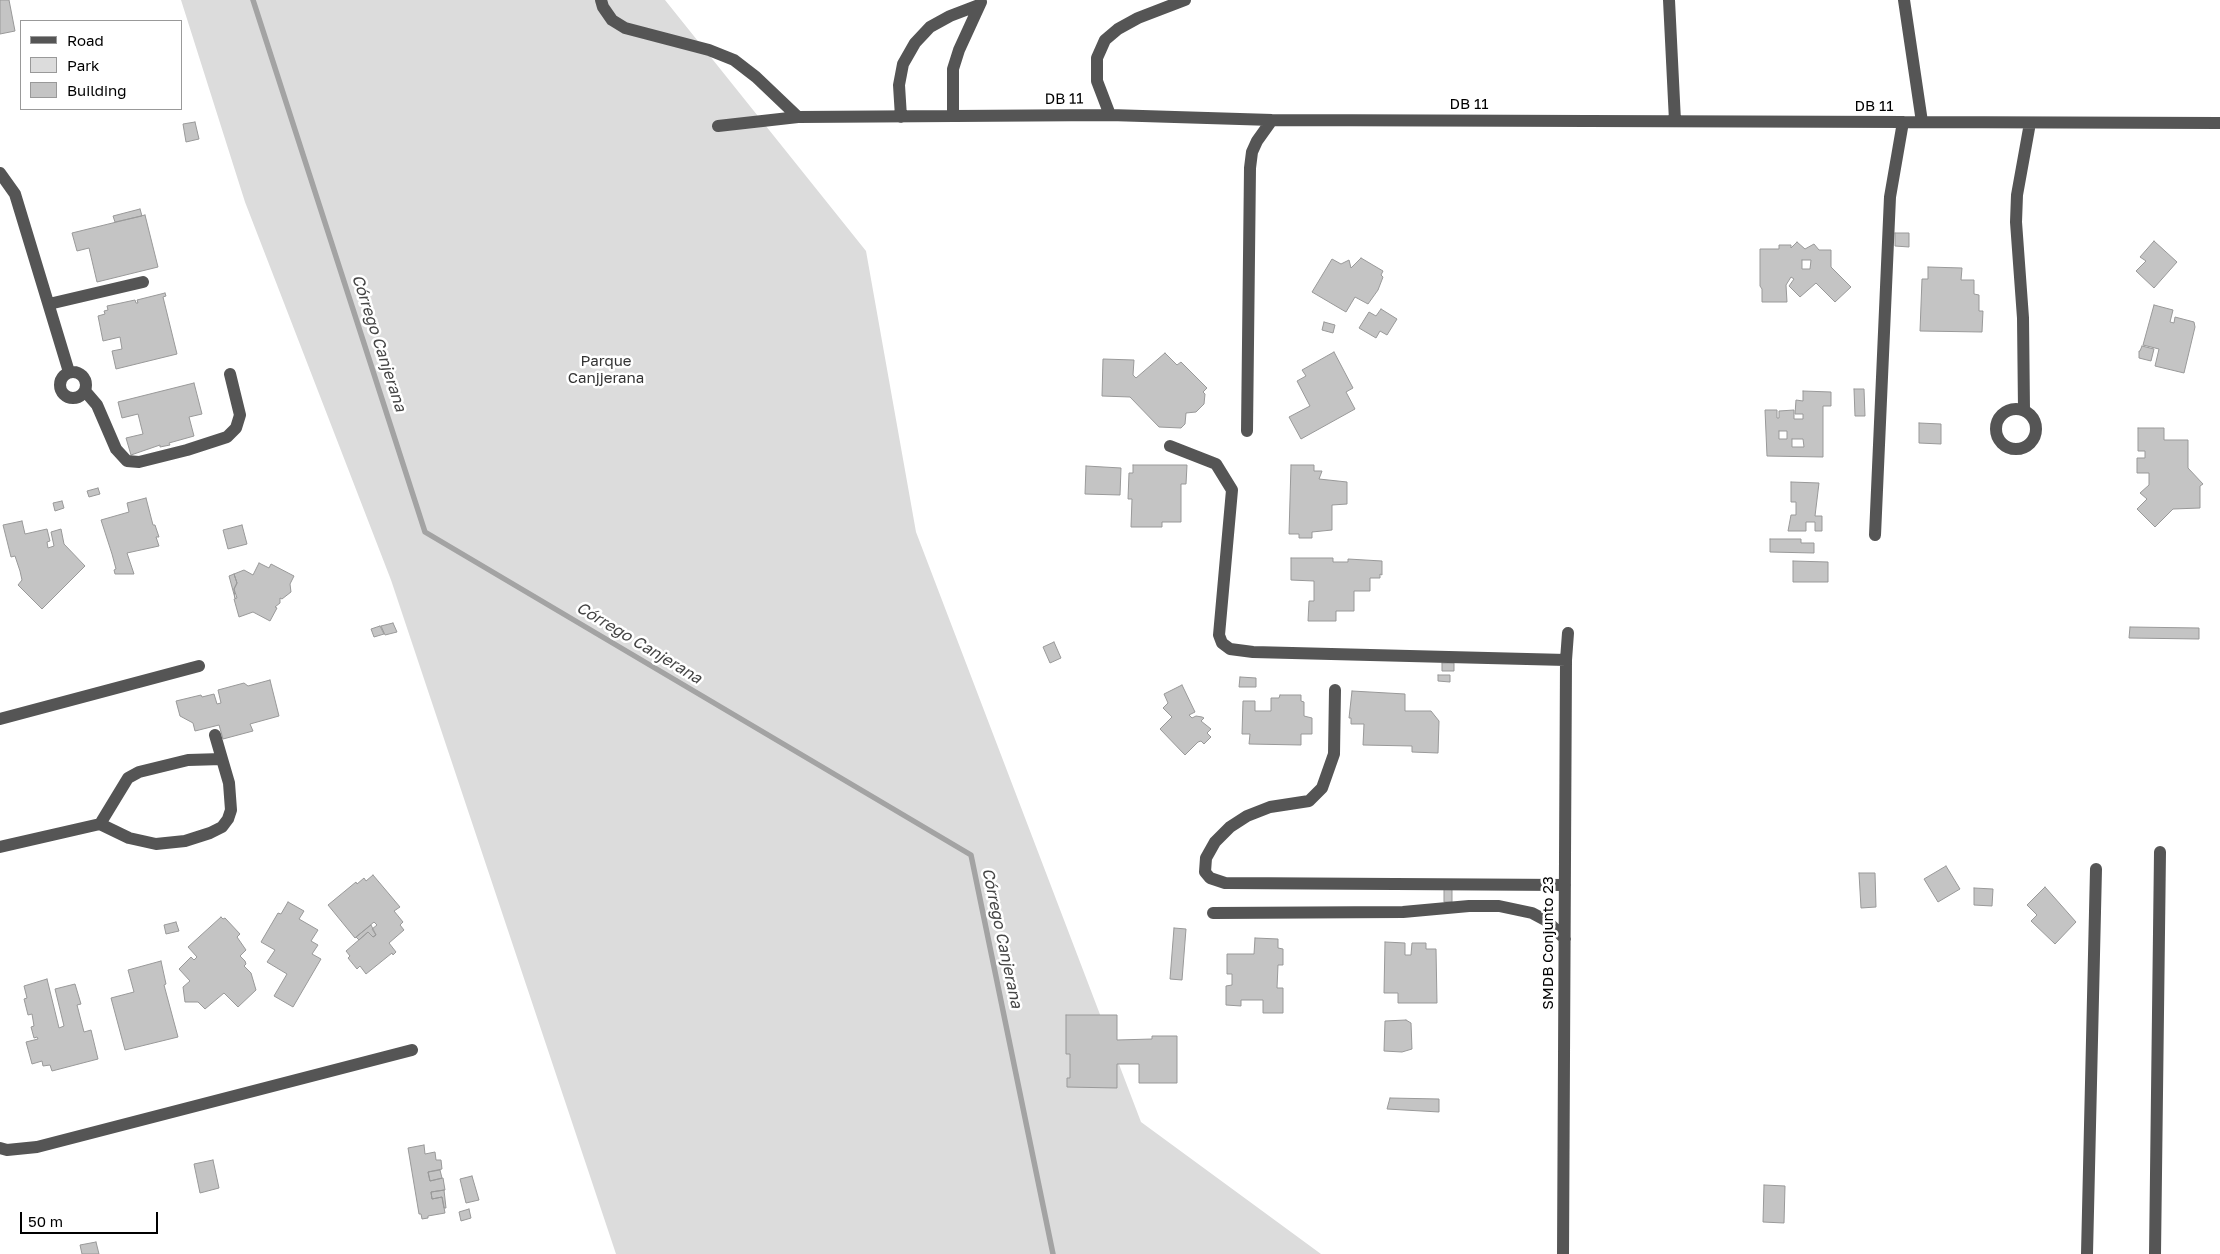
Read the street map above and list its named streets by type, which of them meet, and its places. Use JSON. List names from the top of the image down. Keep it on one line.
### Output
{"streets":{"street":["DB 11","SMDB Conjunto 23"]},"water":["Córrego Canjerana"],"parks":["Parque Canjjerana"],"legend":["Road","Park","Building"],"scale_bar":"50 m"}
